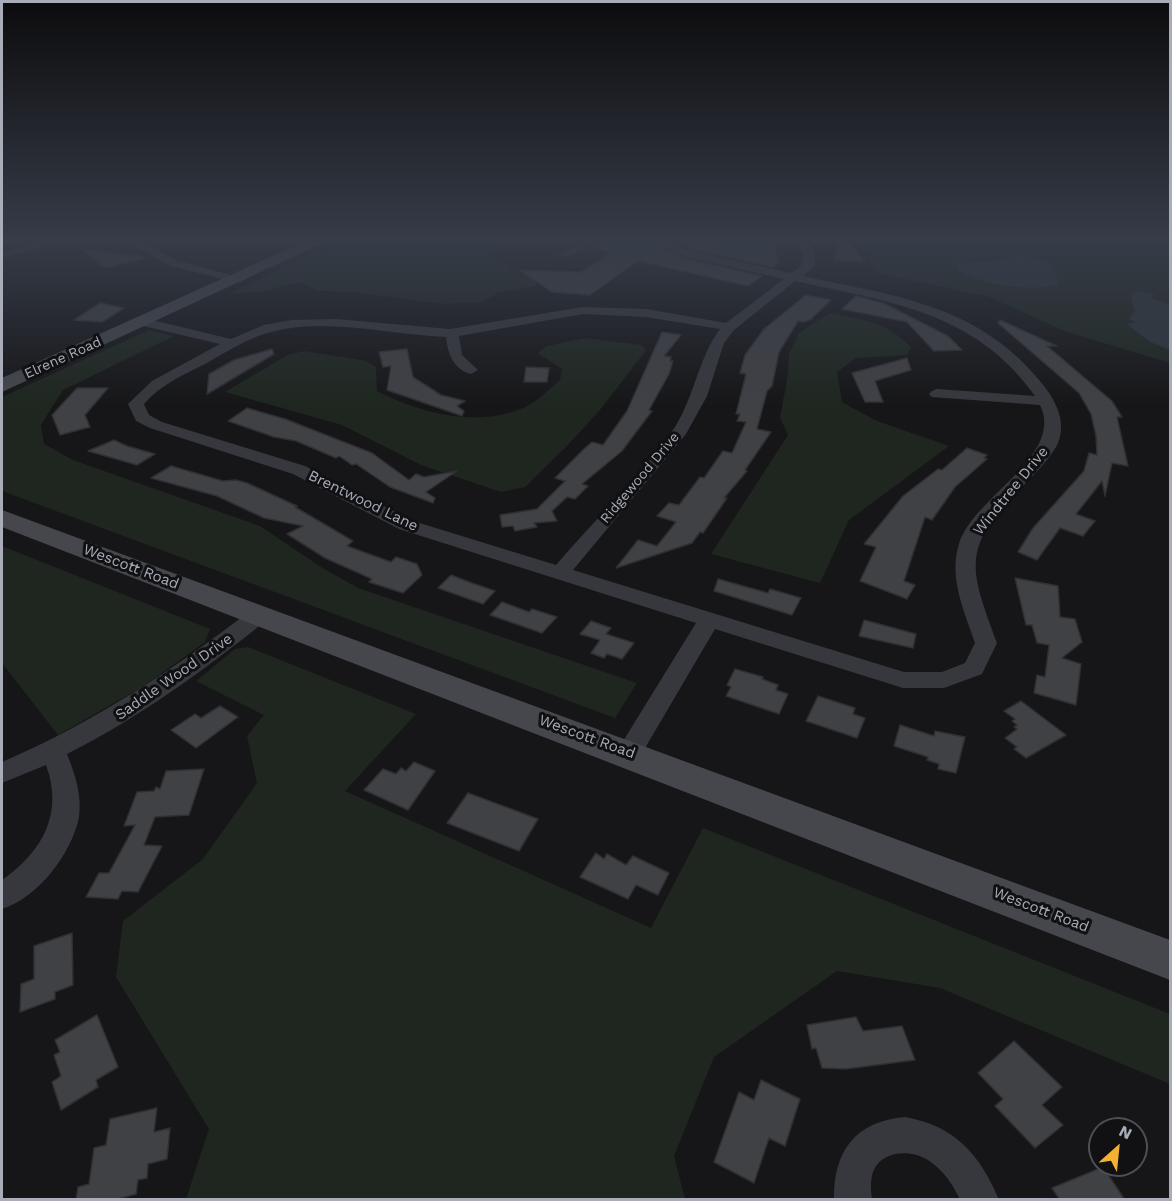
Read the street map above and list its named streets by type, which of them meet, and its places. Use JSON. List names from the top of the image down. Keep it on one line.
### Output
{"streets":{"street":["Elrene Road","Ridgewood Drive","Windtree Drive","Brentwood Lane","Wescott Road","Saddle Wood Drive"]},"crossings":[["Ridgewood Drive","Brentwood Lane"],["Windtree Drive","Brentwood Lane"],["Wescott Road","Saddle Wood Drive"]],"north":"top right"}
